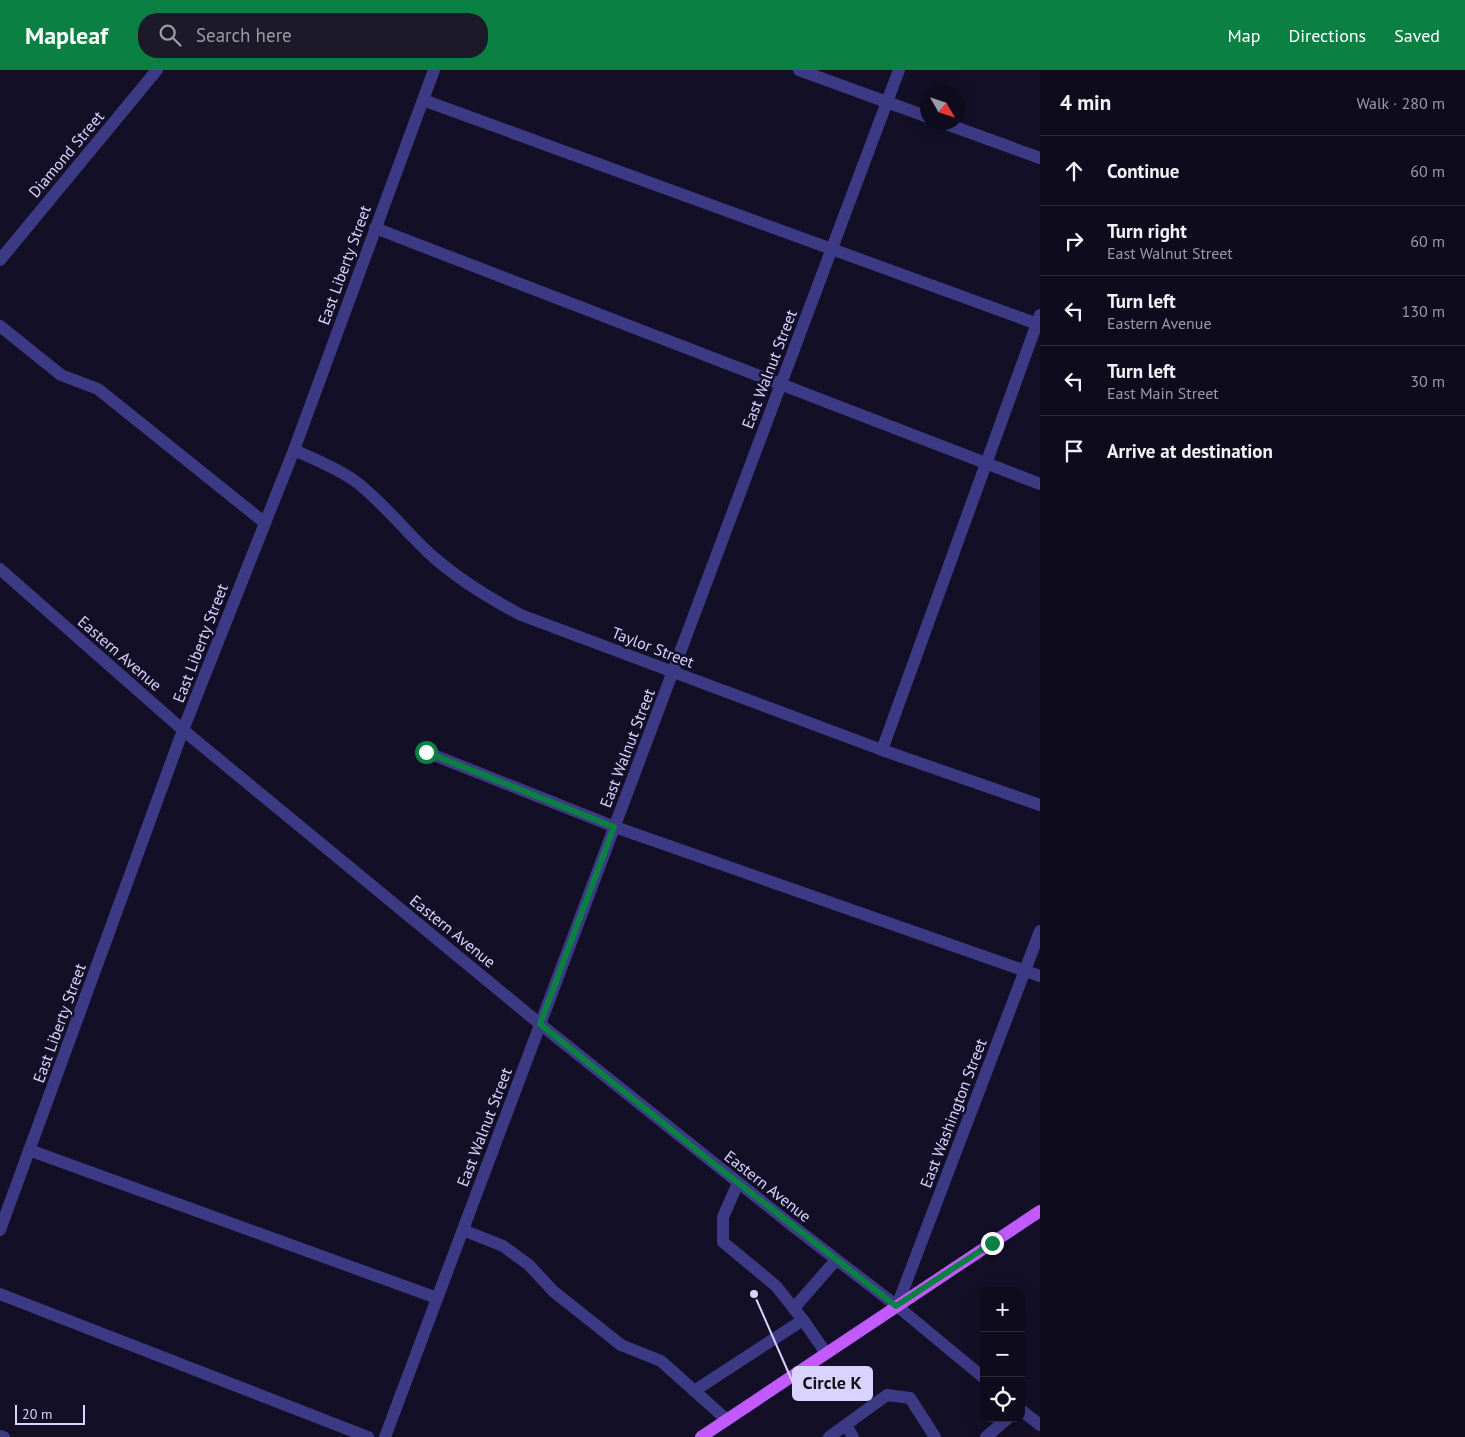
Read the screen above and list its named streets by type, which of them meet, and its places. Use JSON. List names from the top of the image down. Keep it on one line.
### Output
{"streets":{"street":["Diamond Street","East Liberty Street","East Walnut Street","Taylor Street","Eastern Avenue","East Washington Street"]},"crossings":[["East Liberty Street","Taylor Street"],["East Liberty Street","Eastern Avenue"],["East Walnut Street","Taylor Street"],["East Walnut Street","Eastern Avenue"],["Eastern Avenue","East Washington Street"]],"places":["Circle K"],"scale_bar":"20 m","north":"bottom right","page":{"header":"Mapleaf","search":"Search here","nav":["Map","Directions","Saved"],"heading":["4 min","Walk · 280 m"],"list":[["Continue","60 m"],["Turn right","East Walnut Street","60 m"],["Turn left","Eastern Avenue","130 m"],["Turn left","East Main Street","30 m"],"Arrive at destination"],"map_buttons":["+","−"],"scale":"20 m"}}
